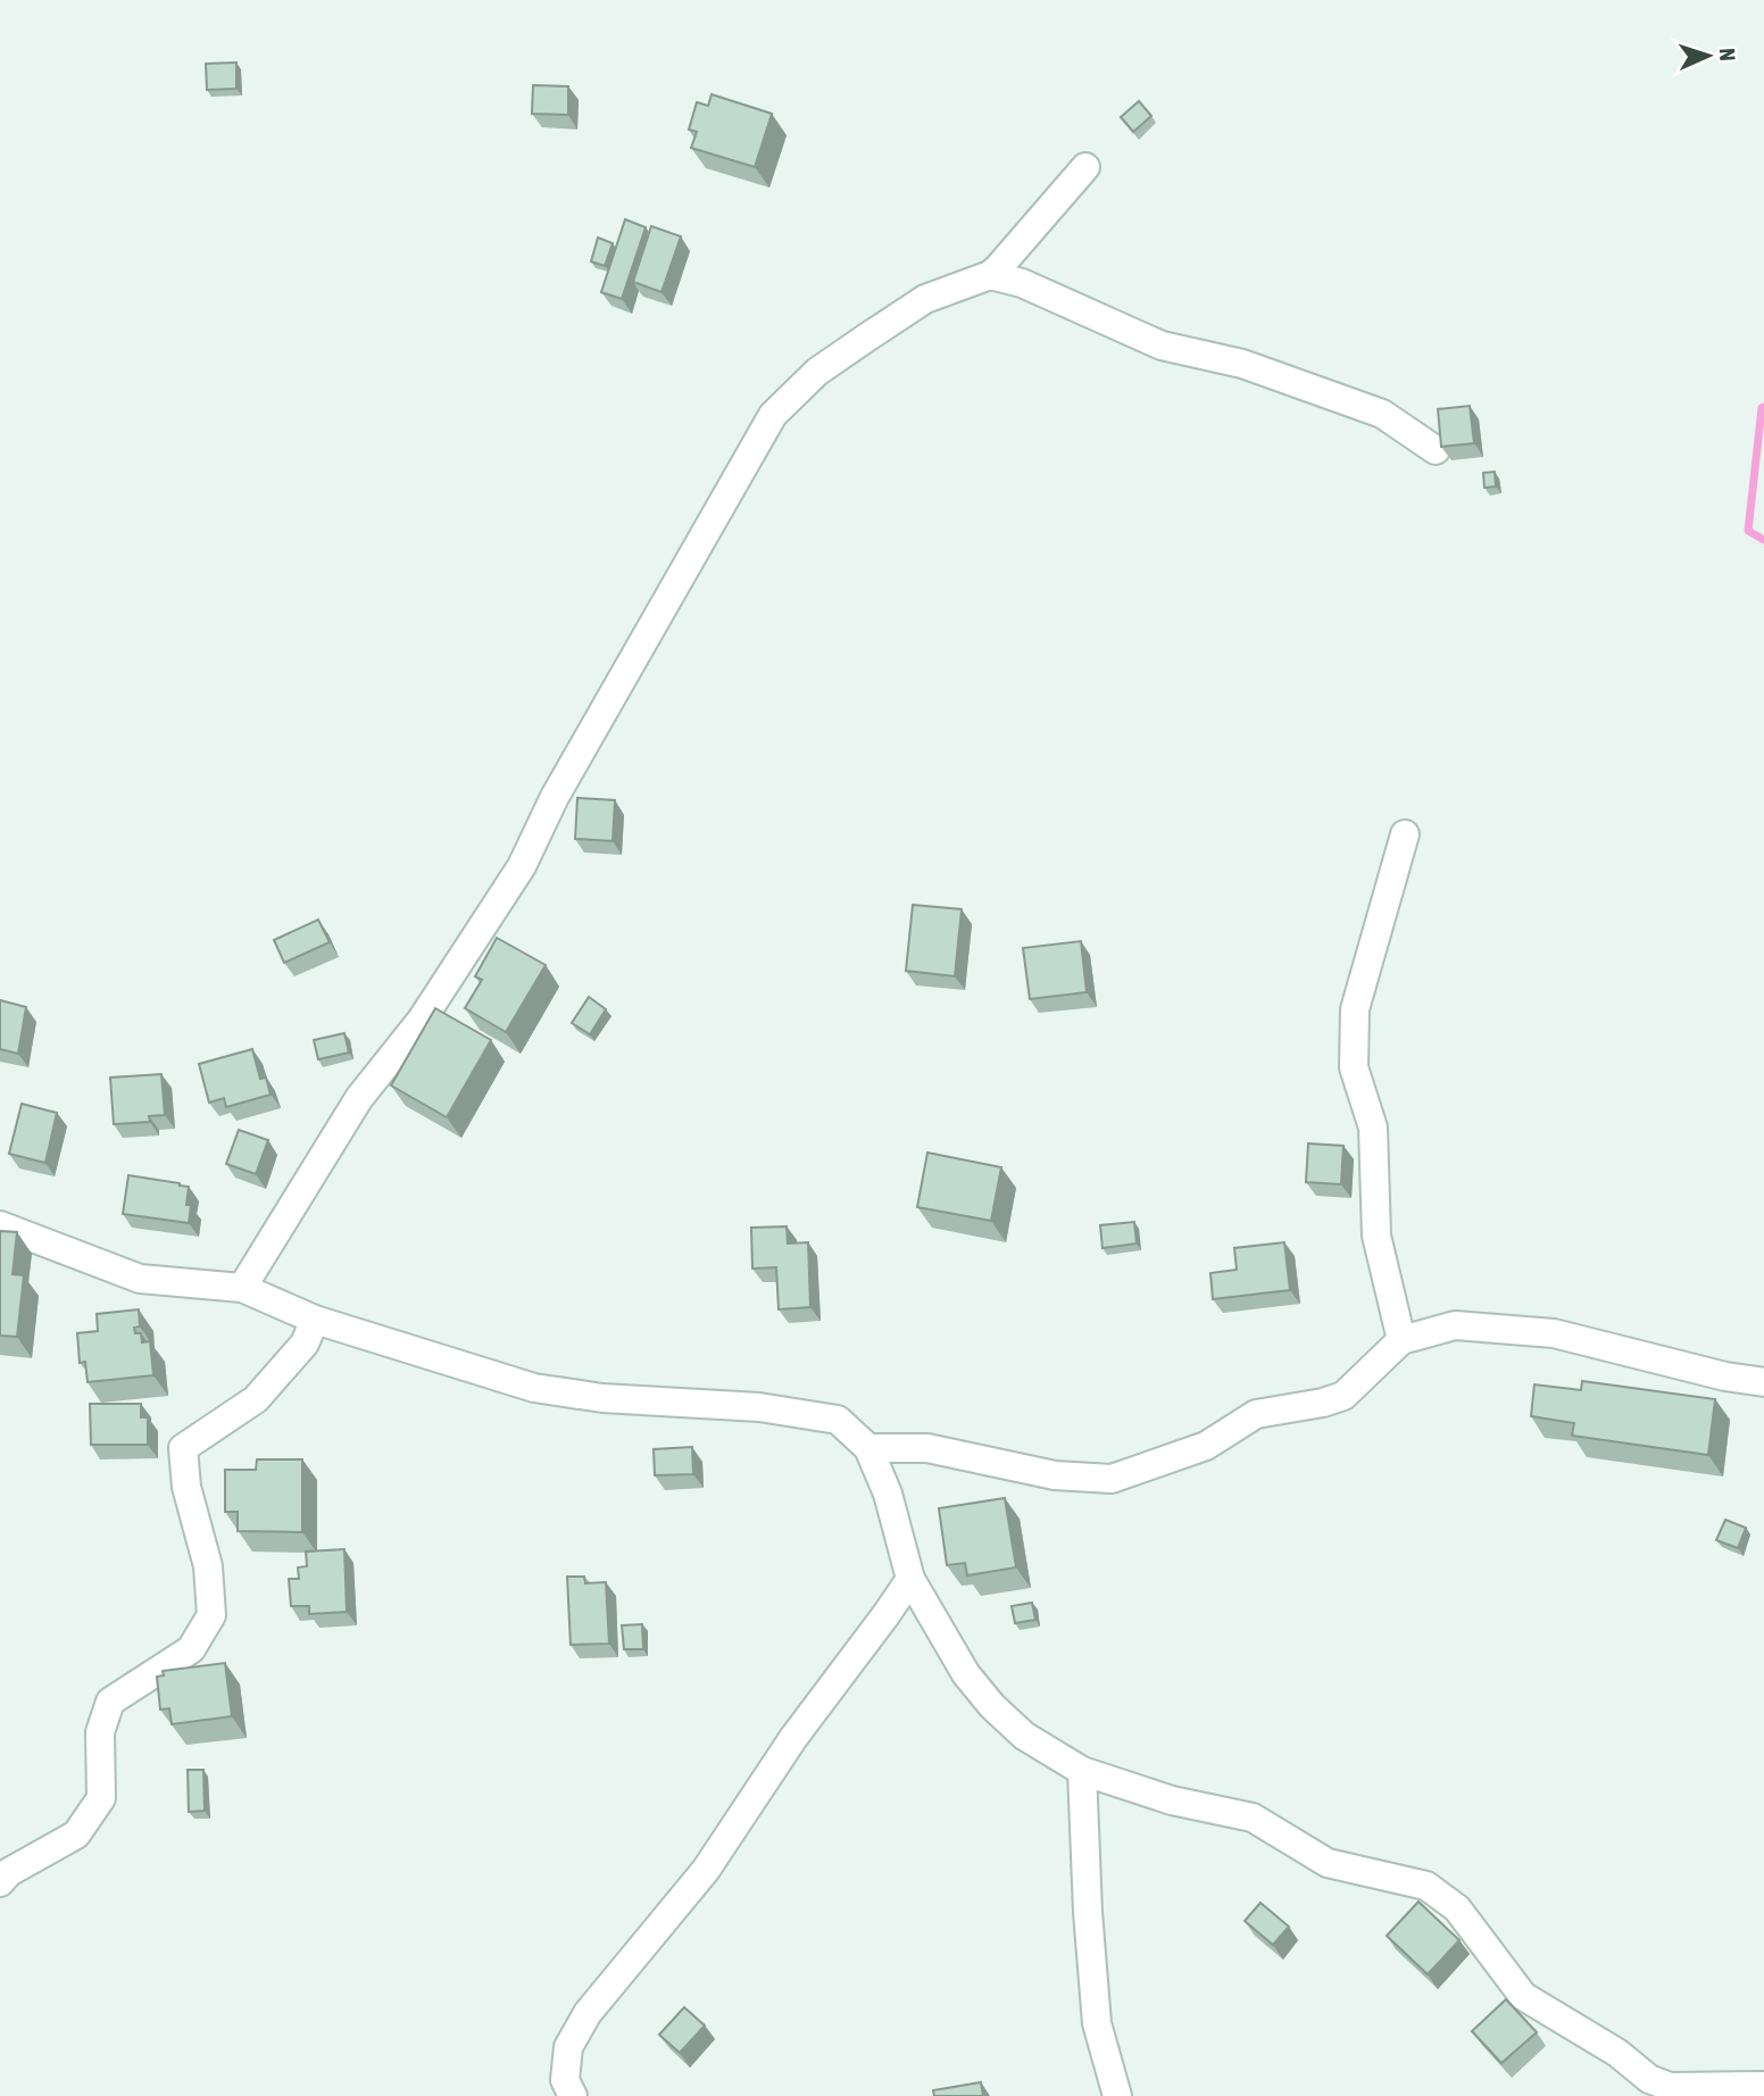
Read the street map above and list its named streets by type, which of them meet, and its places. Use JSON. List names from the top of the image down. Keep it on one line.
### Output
{"north":"right"}
